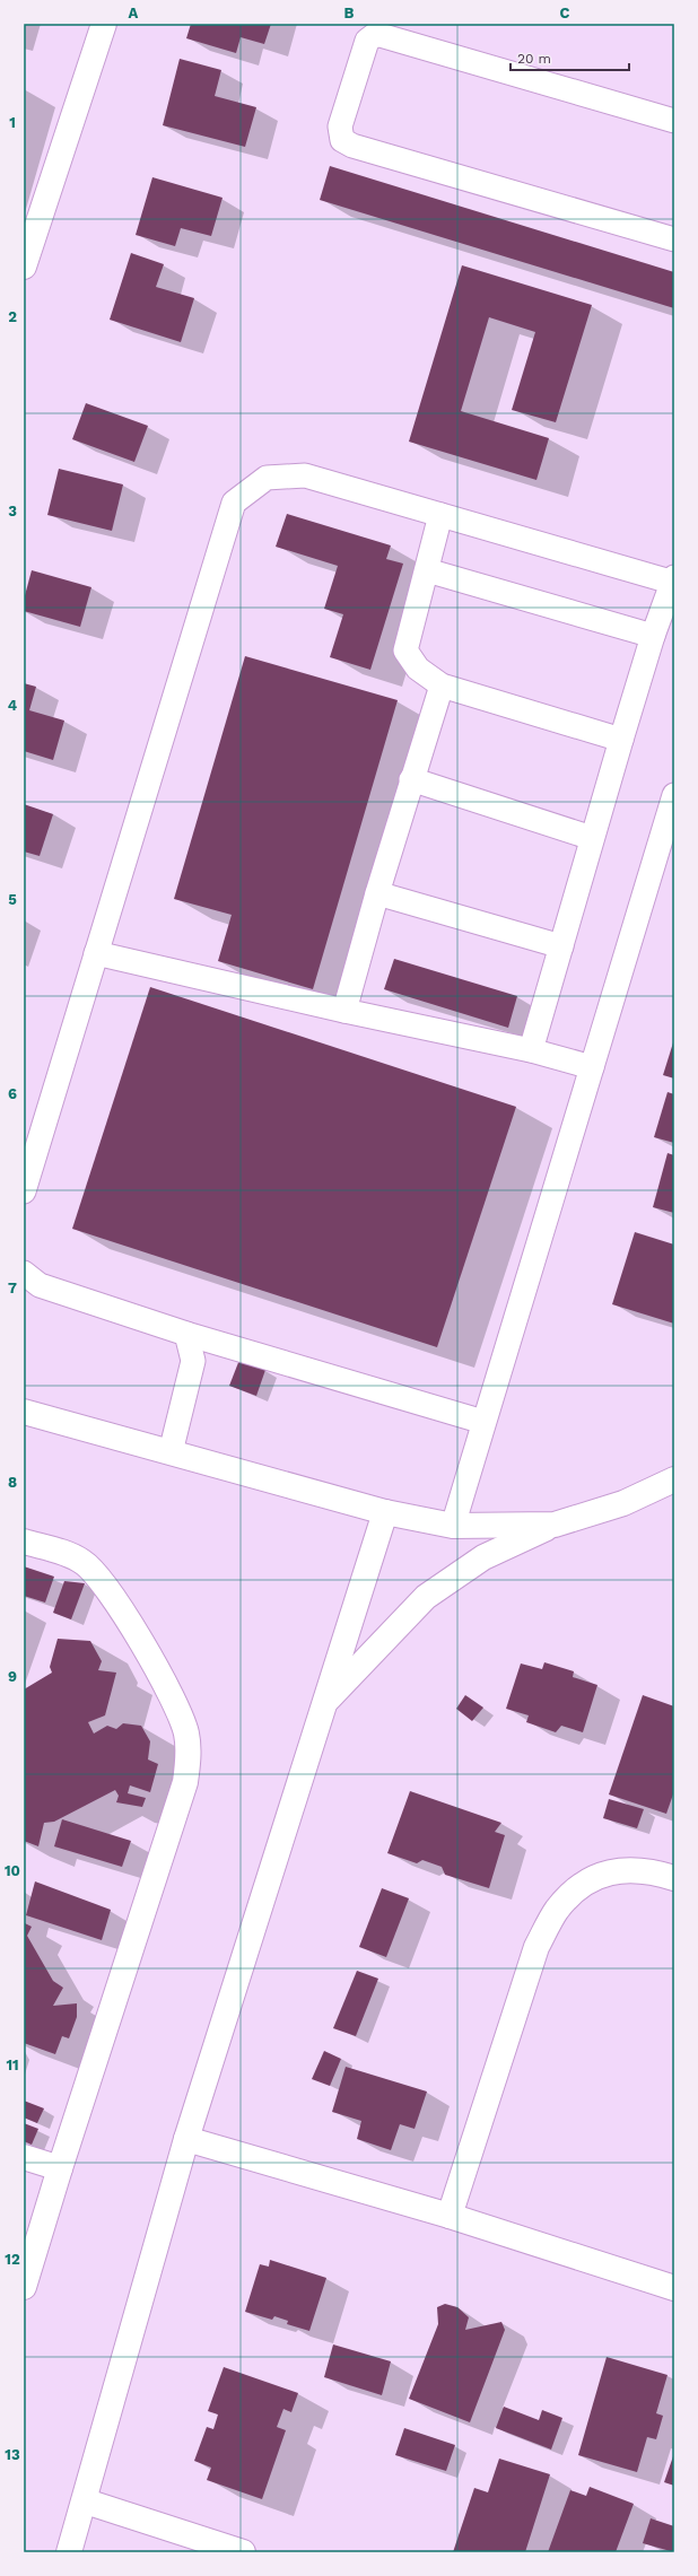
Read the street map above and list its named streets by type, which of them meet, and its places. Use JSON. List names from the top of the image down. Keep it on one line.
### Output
{"scale_bar":"20 m","grid":{"columns":["A","B","C"],"rows":["1","2","3","4","5","6","7","8","9","10","11","12","13"]}}
